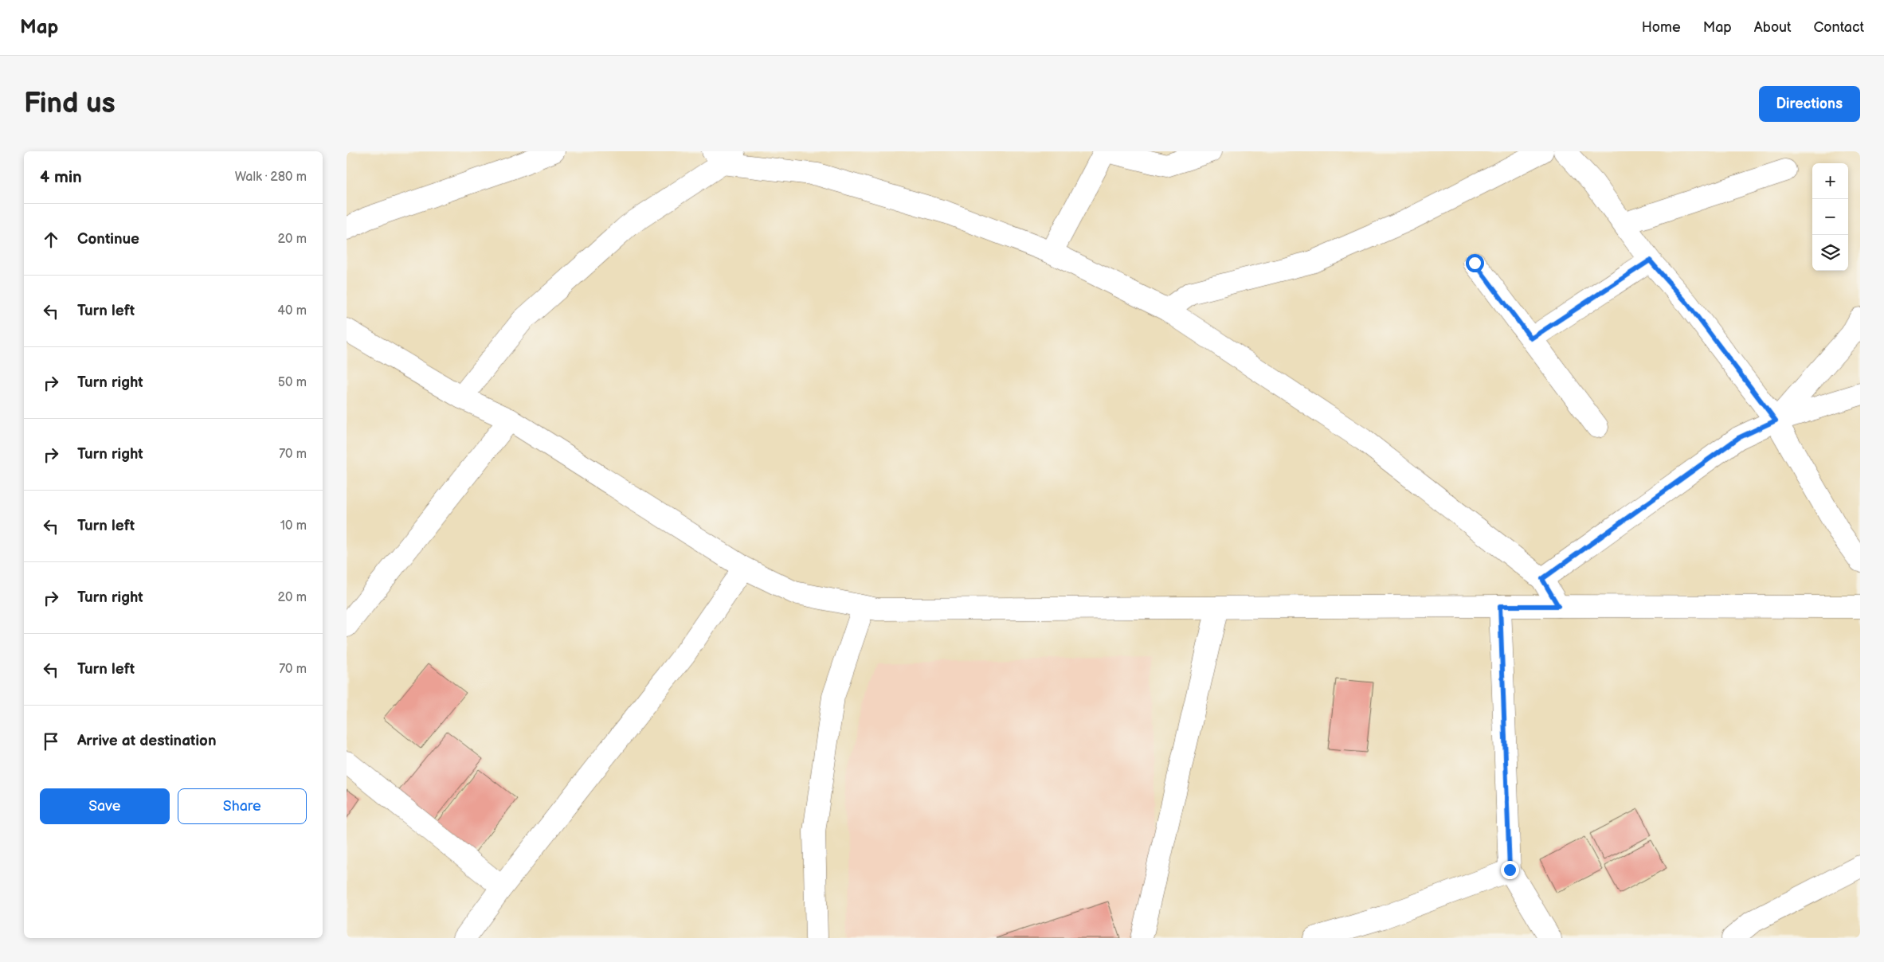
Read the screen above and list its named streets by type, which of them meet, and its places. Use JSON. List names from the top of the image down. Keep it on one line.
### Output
{"page":{"header":"Map","nav":["Home","Map","About","Contact"],"buttons":["Directions",["Save","Share"]],"title":"Find us","heading":["4 min","Walk · 280 m"],"map_buttons":["+","−"],"list":[["Continue","20 m"],["Turn left","40 m"],["Turn right","50 m"],["Turn right","70 m"],["Turn left","10 m"],["Turn right","20 m"],["Turn left","70 m"],"Arrive at destination"]}}
